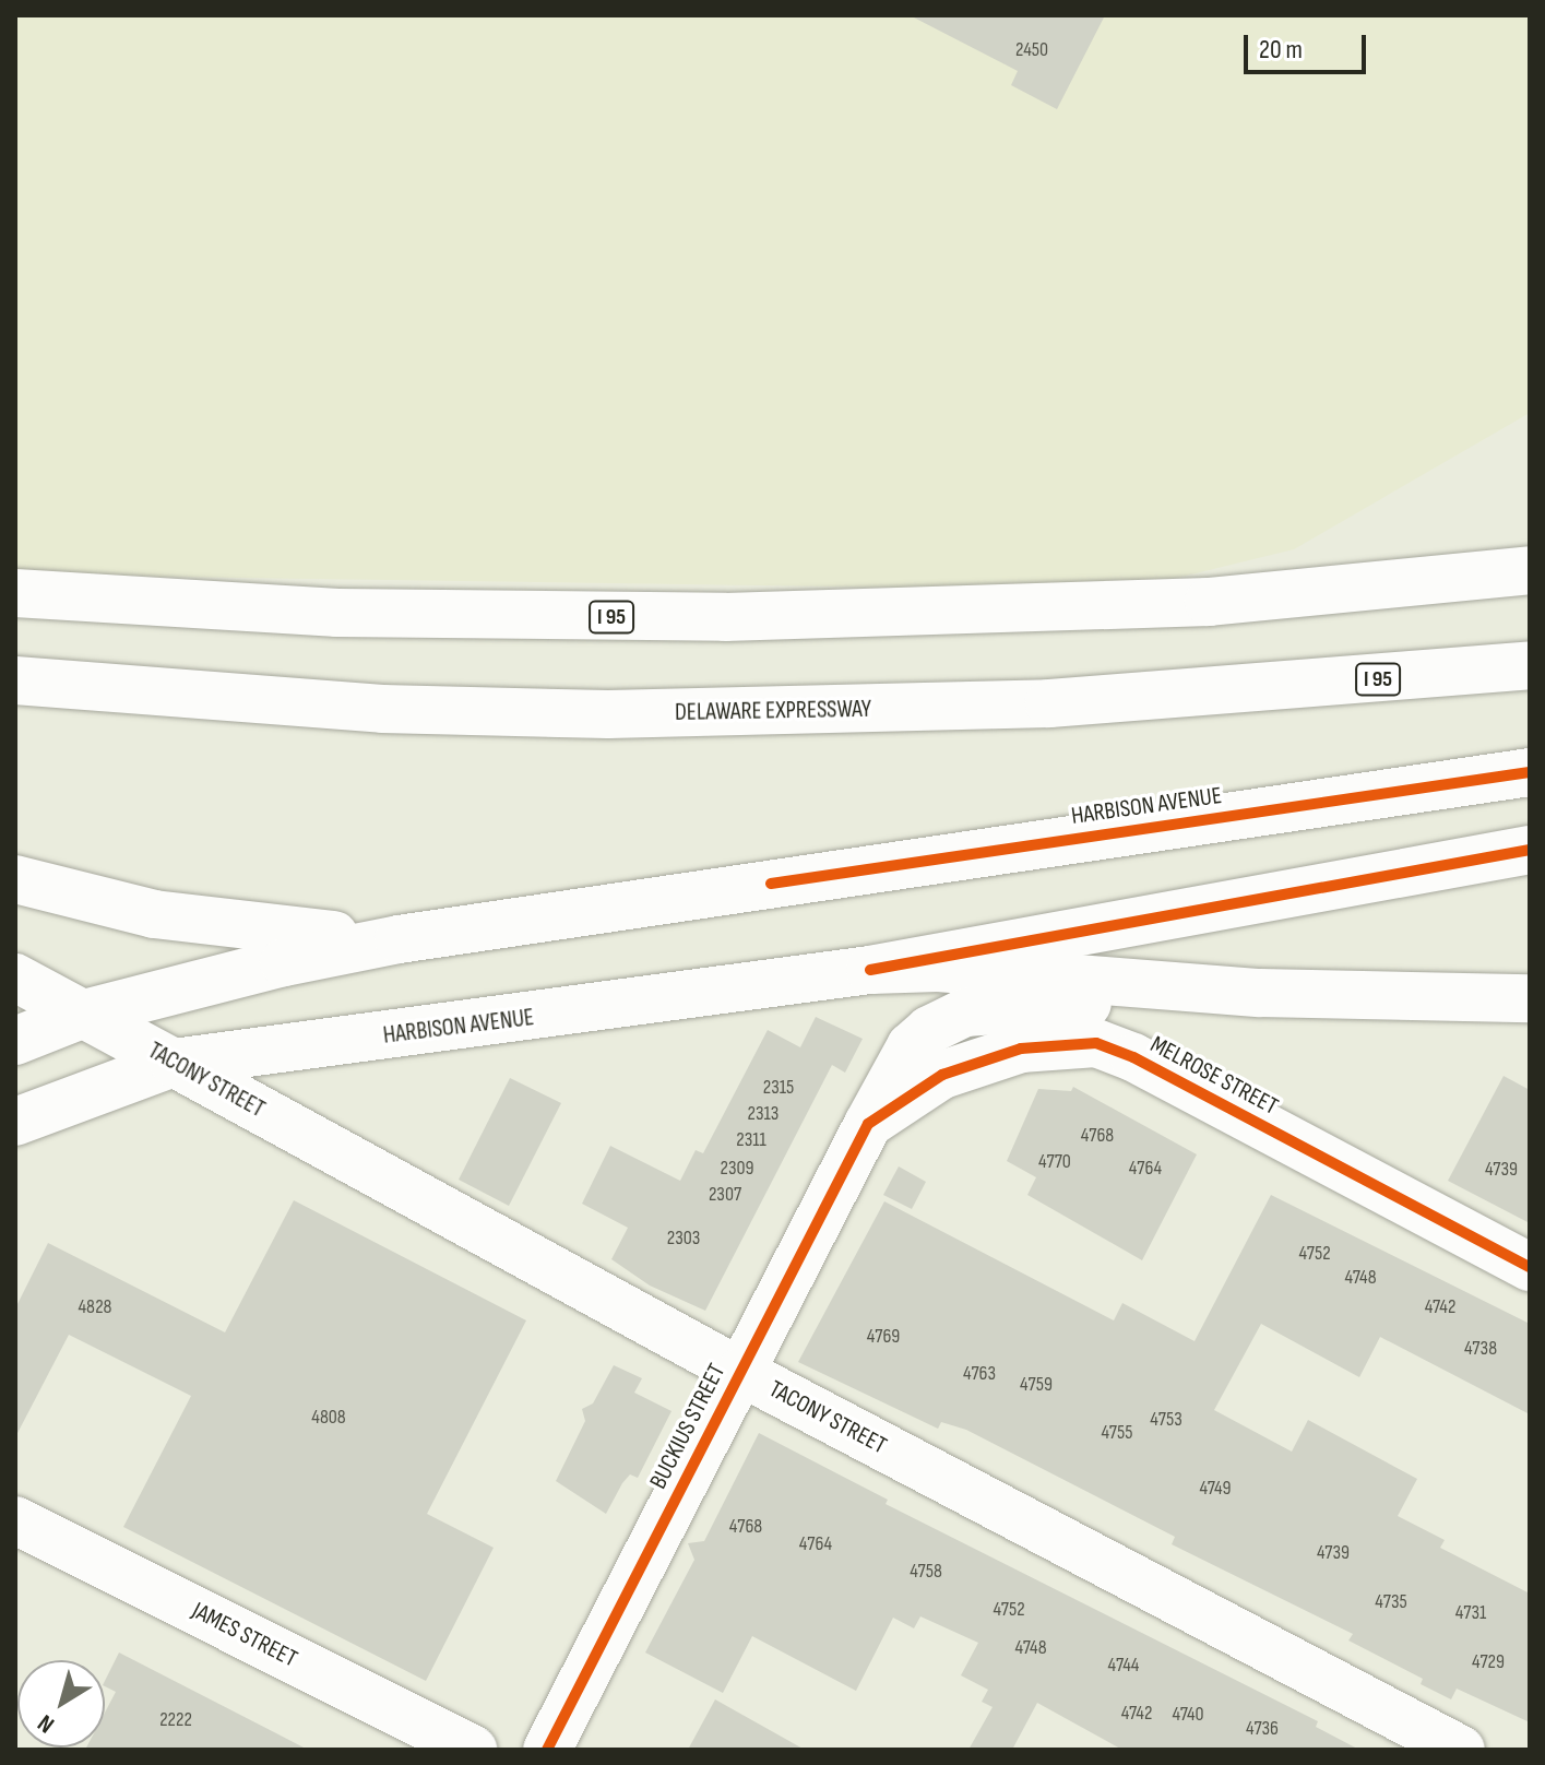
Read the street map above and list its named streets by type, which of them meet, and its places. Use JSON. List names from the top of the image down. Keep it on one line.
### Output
{"streets":{"main road":["I 95","DELAWARE EXPRESSWAY","HARBISON AVENUE","MELROSE STREET","TACONY STREET","BUCKIUS STREET","JAMES STREET"]},"crossings":[["HARBISON AVENUE","TACONY STREET"],["MELROSE STREET","BUCKIUS STREET"],["TACONY STREET","BUCKIUS STREET"]],"house_numbers":["2450","2315","2313","4768","2311","4770","2309","4764","4739","2307","2303","4752","4748","4828","4742","4769","4738","4763","4759","4808","4753","4755","4749","4768","4764","4739","4758","4735","4752","4731","4748","4729","4744","4742","4740","2222","4736"],"scale_bar":"20 m","north":"bottom left"}
